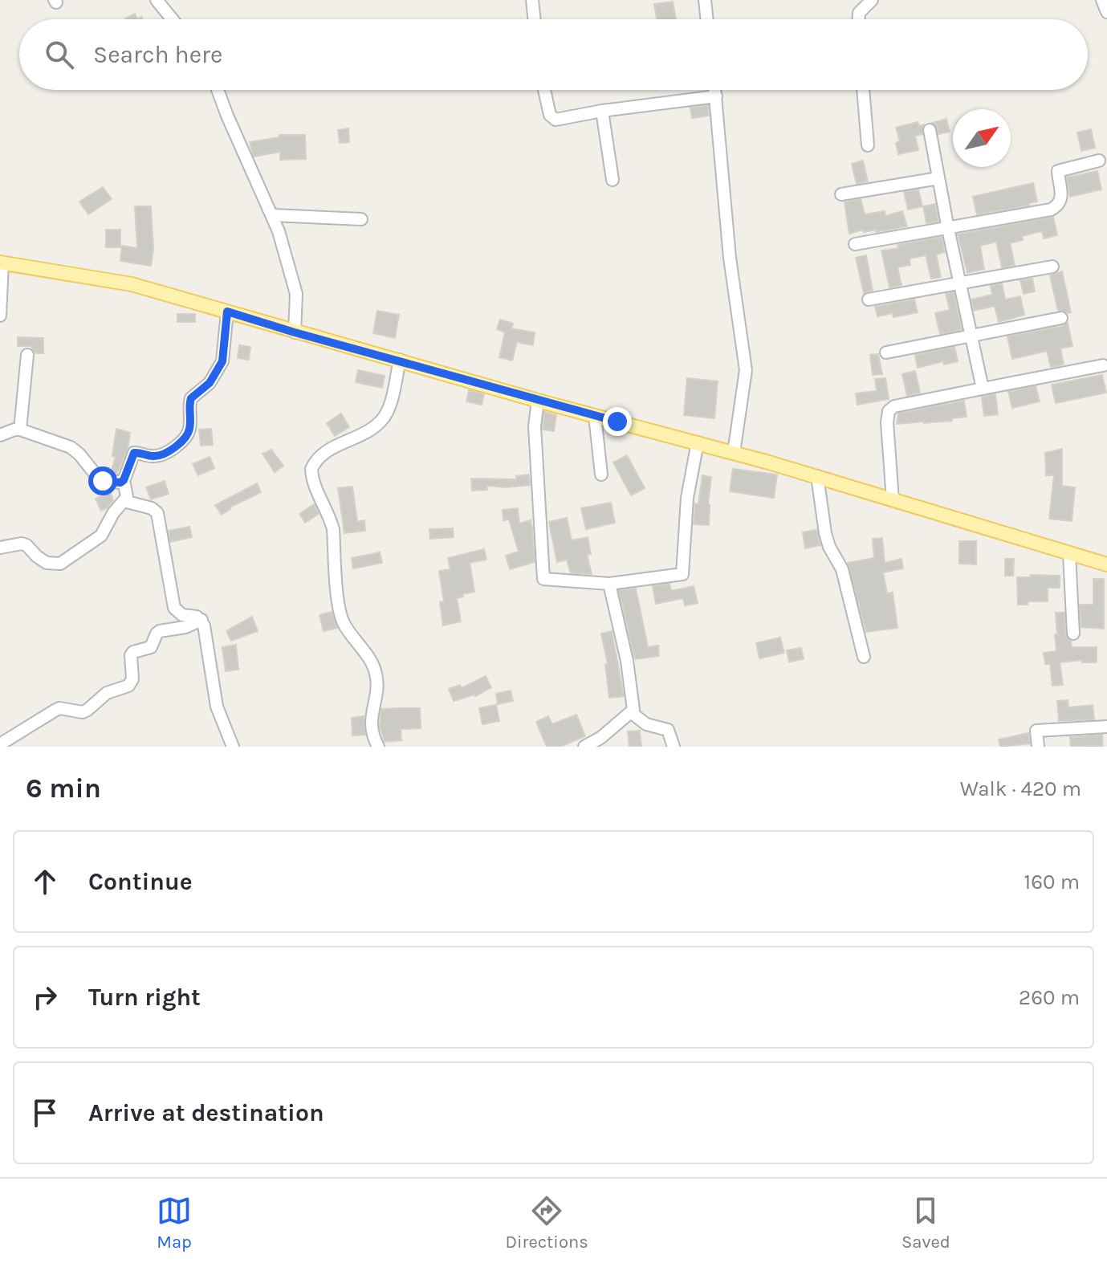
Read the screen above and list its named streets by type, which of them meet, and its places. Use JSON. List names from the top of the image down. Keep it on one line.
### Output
{"north":"top right","page":{"search":"Search here","heading":["6 min","Walk · 420 m"],"list":[["Continue","160 m"],["Turn right","260 m"],"Arrive at destination"],"nav":["Map","Directions","Saved"]}}
